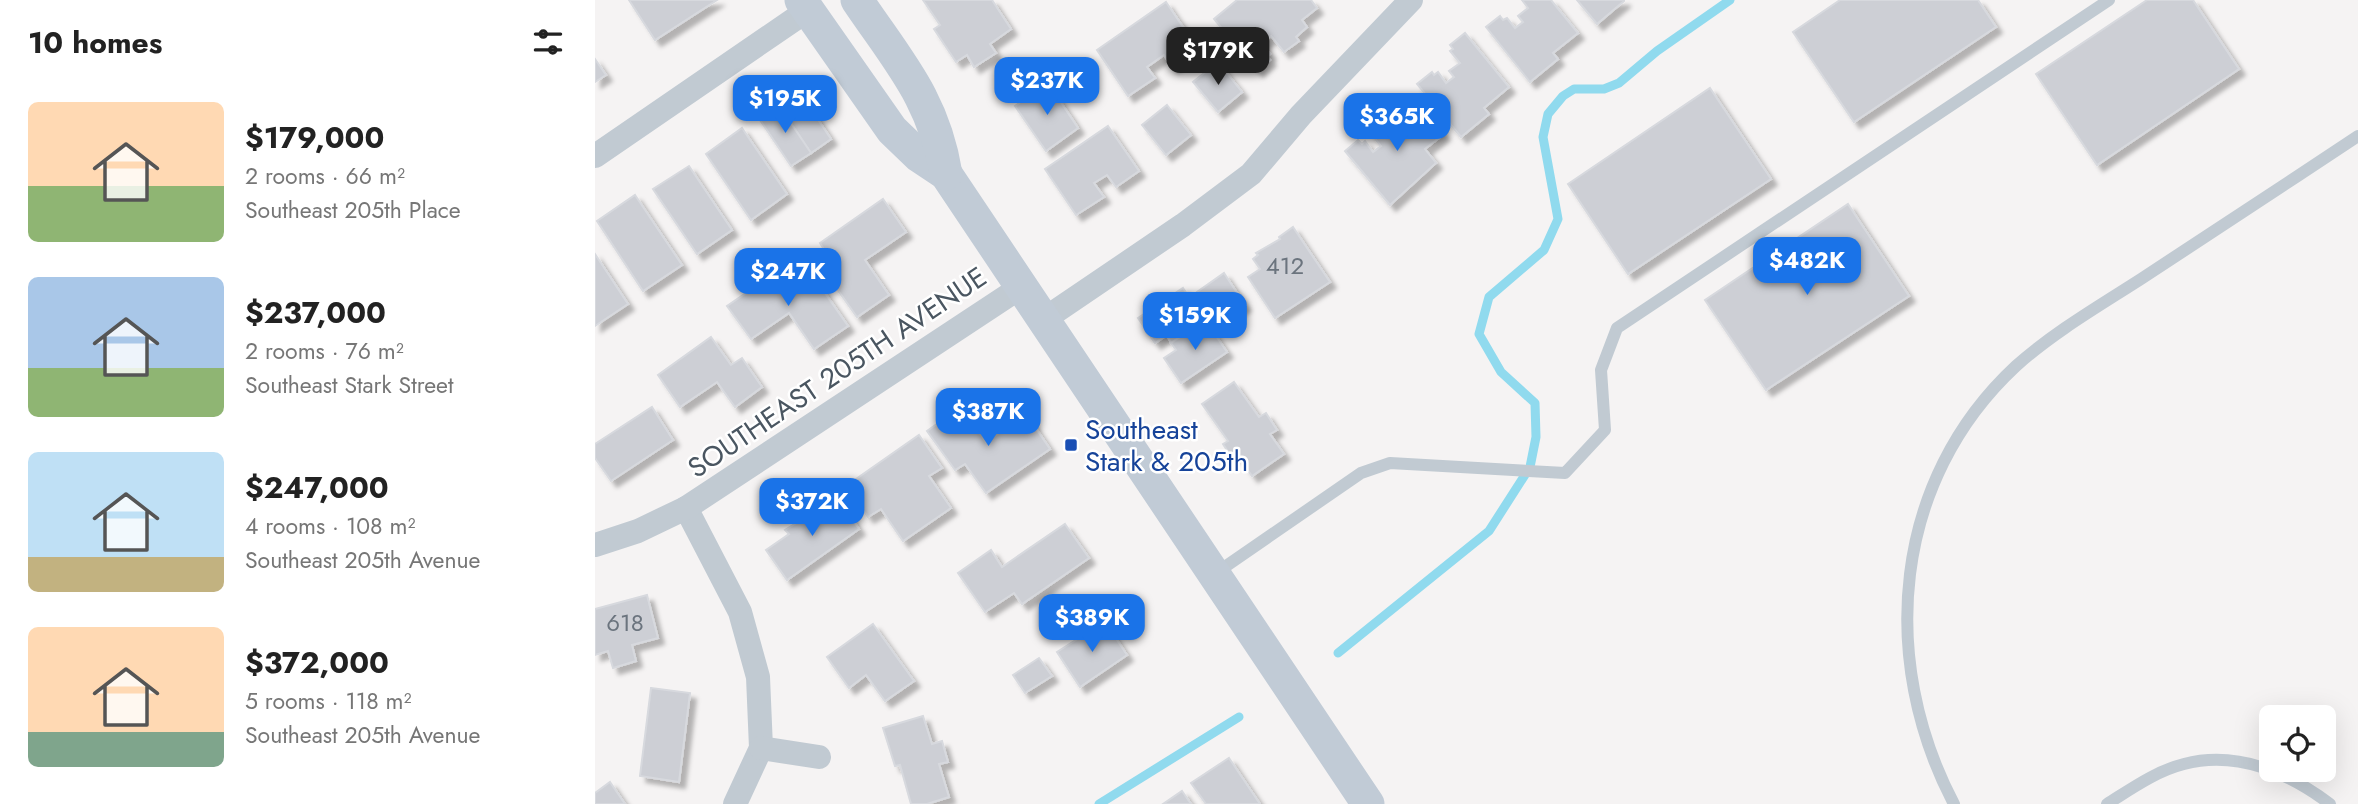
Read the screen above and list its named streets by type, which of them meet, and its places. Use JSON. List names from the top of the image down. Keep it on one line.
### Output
{"streets":{"street":["SOUTHEAST 205TH AVENUE"]},"places":{"transit":["Southeast Stark & 205th"]},"house_numbers":["412","618"],"page":{"heading":"10 homes","price":["$179K","$237K","$195K","$365K","$482K","$247K","$159K","$387K","$372K","$389K"],"list":[{"name":"$179,000","note":"2 rooms · 66 m² · Southeast 205th Place"},{"name":"$237,000","note":"2 rooms · 76 m² · Southeast Stark Street"},{"name":"$247,000","note":"4 rooms · 108 m² · Southeast 205th Avenue"},{"name":"$372,000","note":"5 rooms · 118 m² · Southeast 205th Avenue"}]}}
